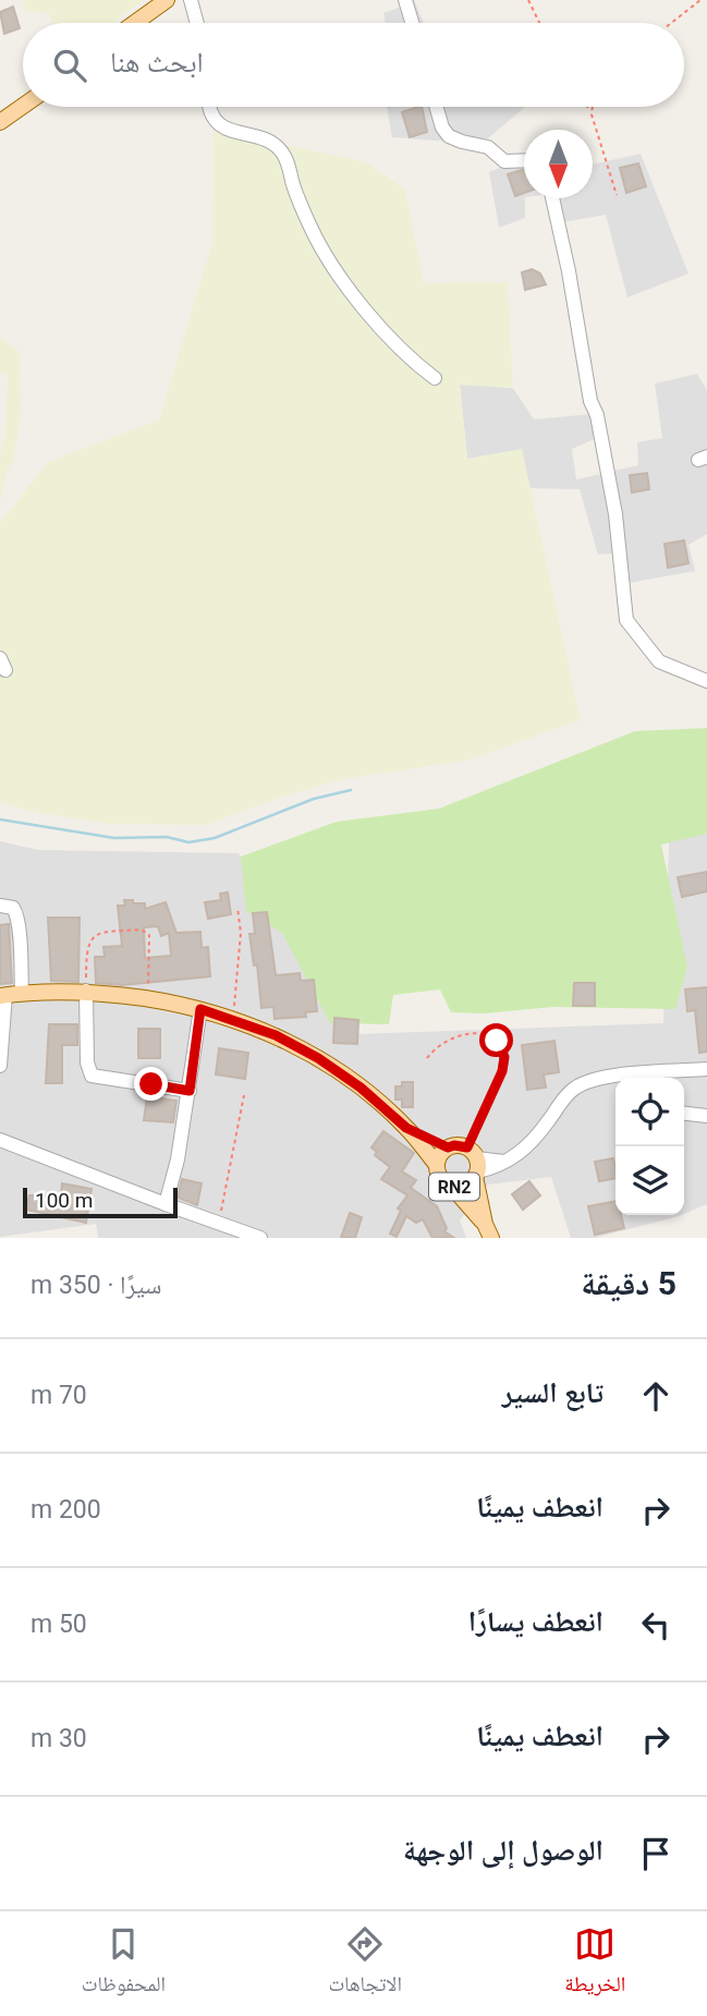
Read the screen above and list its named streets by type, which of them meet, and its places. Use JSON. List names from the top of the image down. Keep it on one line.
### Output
{"streets":{"main road":["RN2"]},"scale_bar":"100 m","north":"bottom","page":{"search":"ابحث هنا","scale":"100 m","heading":["5 دقيقة","سيرًا · 350 m"],"list":[["تابع السير","70 m"],["انعطف يمينًا","200 m"],["انعطف يسارًا","50 m"],["انعطف يمينًا","30 m"],"الوصول إلى الوجهة"],"nav":["الخريطة","الاتجاهات","المحفوظات"]}}
